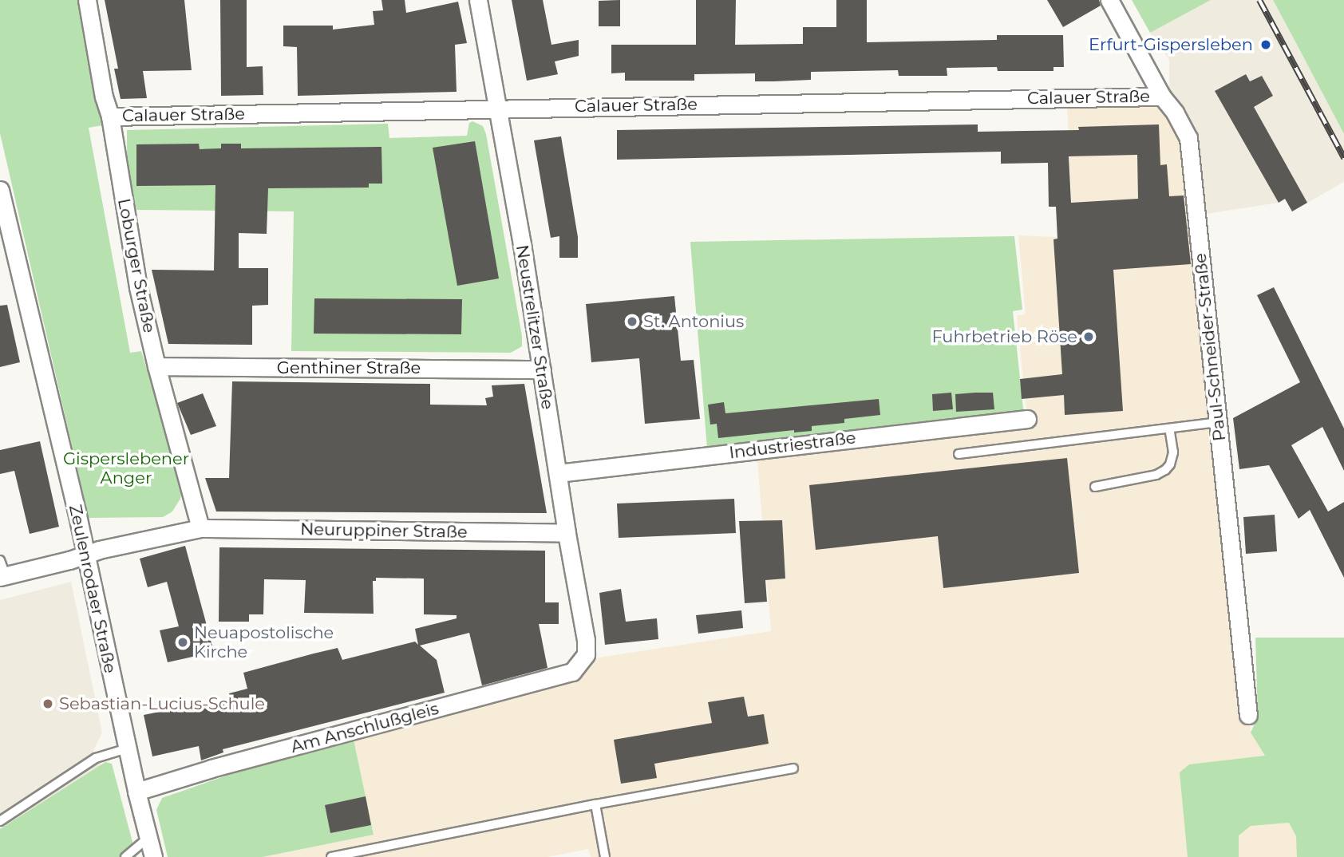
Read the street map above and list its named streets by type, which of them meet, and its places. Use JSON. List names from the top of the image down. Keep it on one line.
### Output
{"streets":{"street":["Calauer Straße","Loburger Straße","Neustrelitzer Straße","Paul-Schneider-Straße","Genthiner Straße","Industriestraße","Neuruppiner Straße","Zeulenrodaer Straße","Am Anschlußgleis"]},"crossings":[["Calauer Straße","Loburger Straße"],["Calauer Straße","Neustrelitzer Straße"],["Calauer Straße","Paul-Schneider-Straße"],["Loburger Straße","Genthiner Straße"],["Loburger Straße","Neuruppiner Straße"],["Neustrelitzer Straße","Genthiner Straße"],["Neustrelitzer Straße","Industriestraße"],["Neustrelitzer Straße","Neuruppiner Straße"],["Neustrelitzer Straße","Am Anschlußgleis"],["Neuruppiner Straße","Zeulenrodaer Straße"],["Zeulenrodaer Straße","Am Anschlußgleis"]],"parks":["Gisperslebener Anger"],"places":["Erfurt-Gispersleben","St. Antonius","Fuhrbetrieb Röse","Neuapostolische Kirche","Sebastian-Lucius-Schule"]}
